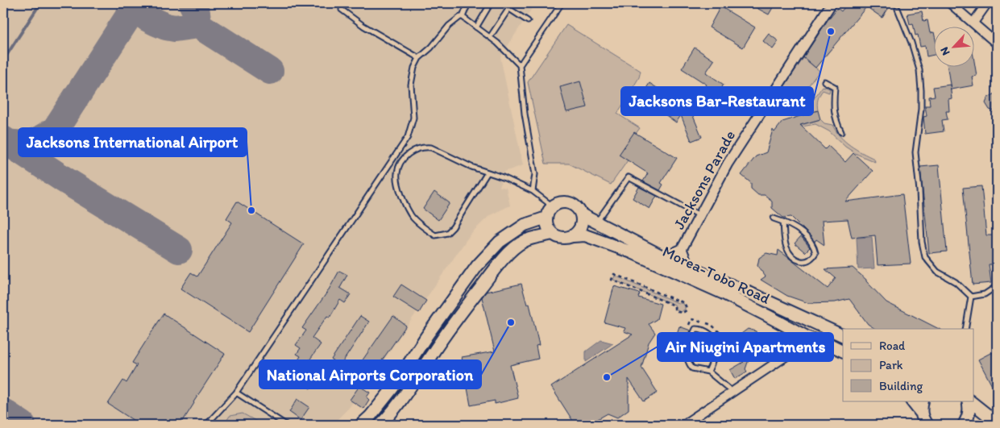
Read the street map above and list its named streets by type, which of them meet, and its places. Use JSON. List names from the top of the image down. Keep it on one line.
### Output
{"streets":{"main road":["Morea-Tobo Road"],"street":["Jacksons Parade"]},"crossings":[["Jacksons Parade","Morea-Tobo Road"]],"places":["Jacksons Bar-Restaurant","Jacksons International Airport","National Airports Corporation","Air Niugini Apartments"],"legend":["Road","Park","Building"],"north":"bottom left"}
